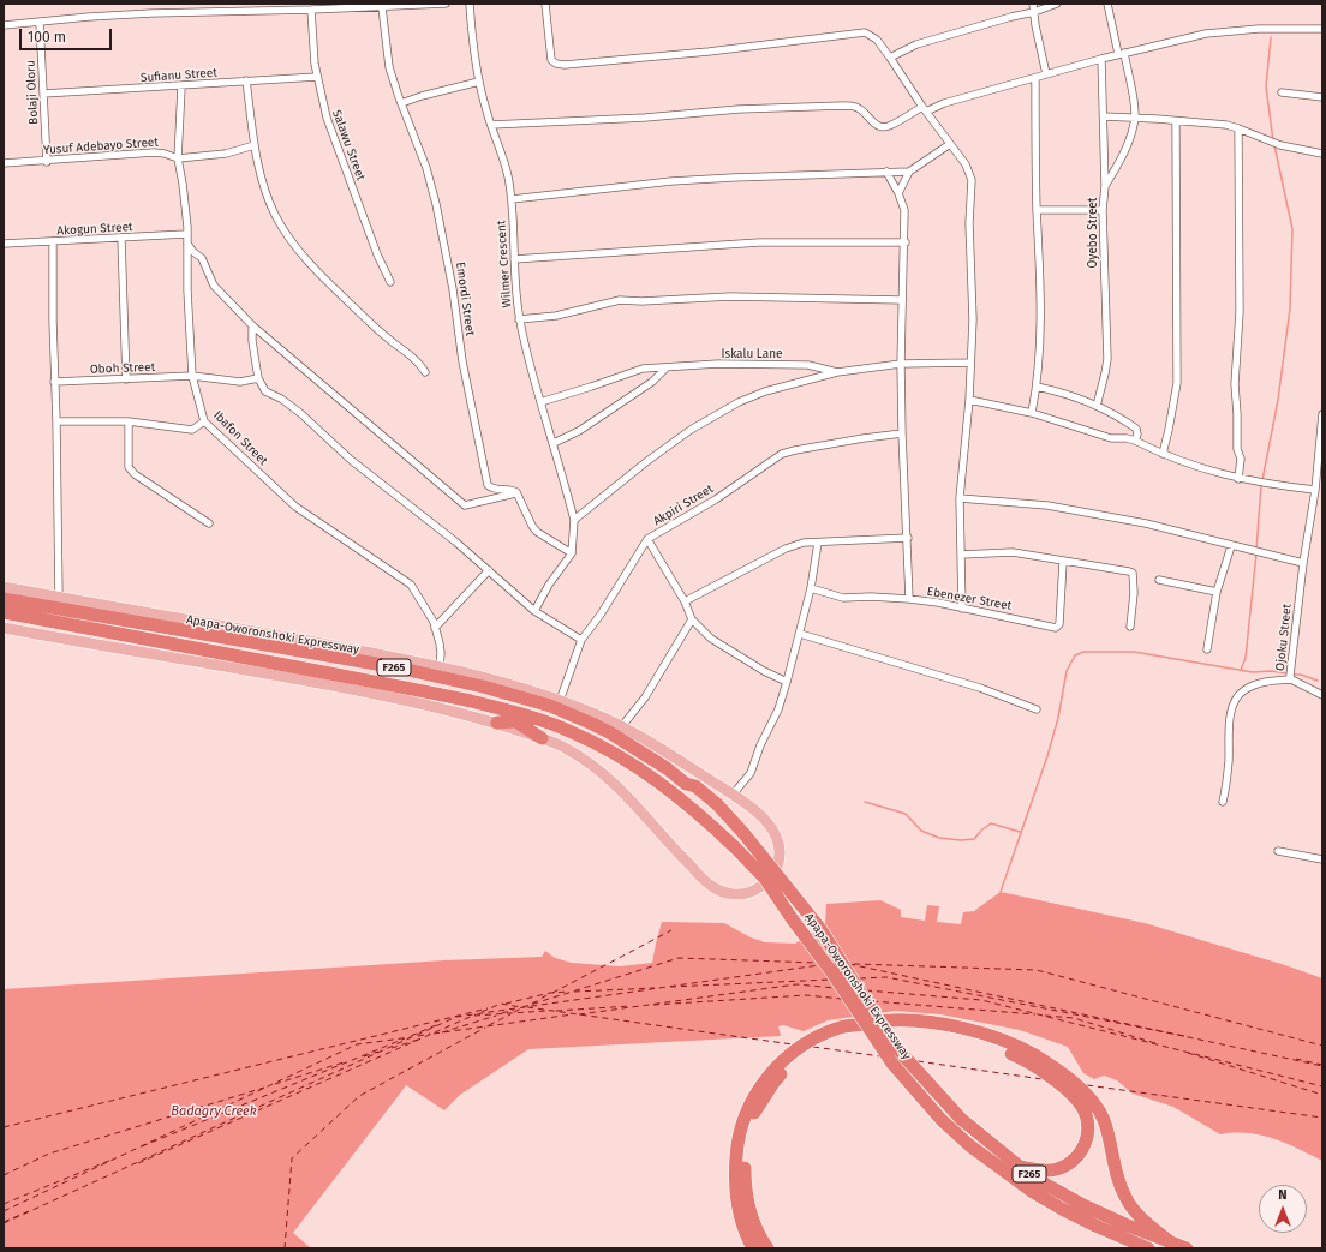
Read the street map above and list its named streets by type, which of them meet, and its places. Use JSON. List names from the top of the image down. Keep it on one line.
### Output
{"streets":{"highway":["Apapa-Oworonshoki Expressway","F265"],"street":["Sufianu Street","Bolaji Oloru","Salawu Street","Yusuf Adebayo Street","Akogun Street","Oyebo Street","Wilmer Crescent","Emordi Street","Iskalu Lane","Oboh Street","Ibafon Street","Akpiri Street","Ebenezer Street","Ojoku Street"]},"crossings":[["Sufianu Street","Bolaji Oloru"],["Sufianu Street","Salawu Street"],["Sufianu Street","Ibafon Street"],["Bolaji Oloru","Yusuf Adebayo Street"],["Yusuf Adebayo Street","Ibafon Street"],["Akogun Street","Ibafon Street"],["Wilmer Crescent","Iskalu Lane"],["Oboh Street","Ibafon Street"],["Ibafon Street","Apapa-Oworonshoki Expressway"],["Akpiri Street","Apapa-Oworonshoki Expressway"]],"water":["Badagry Creek"],"scale_bar":"100 m","north":"top"}
